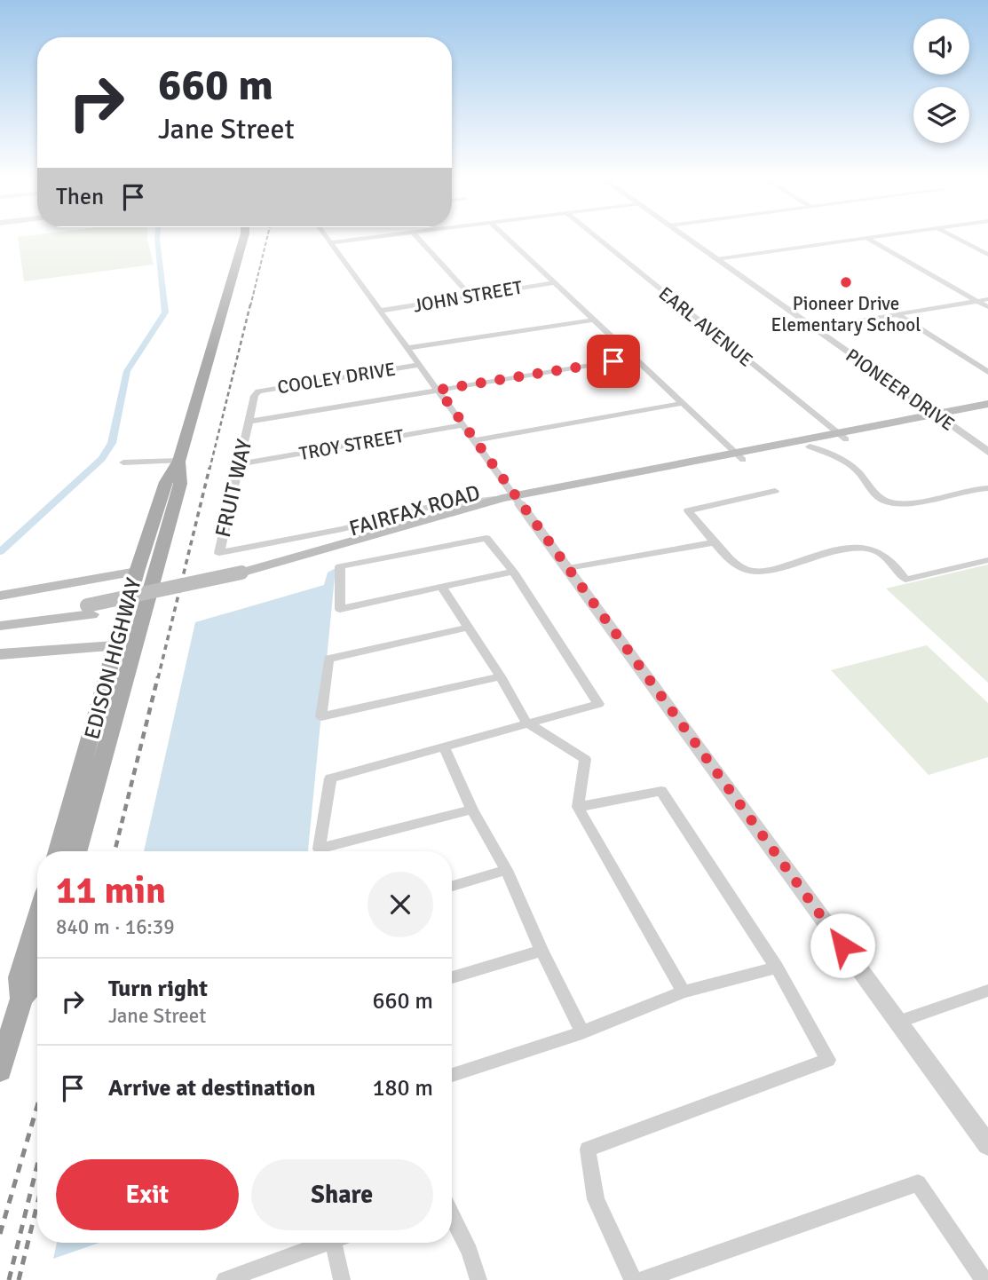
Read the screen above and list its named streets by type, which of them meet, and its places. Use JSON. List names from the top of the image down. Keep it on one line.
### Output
{"streets":{"main road":["FAIRFAX ROAD","EDISON HIGHWAY"],"street":["JOHN STREET","EARL AVENUE","COOLEY DRIVE","PIONEER DRIVE","TROY STREET","FRUIT WAY"]},"crossings":[["EARL AVENUE","FAIRFAX ROAD"],["COOLEY DRIVE","FRUIT WAY"],["PIONEER DRIVE","FAIRFAX ROAD"],["TROY STREET","FRUIT WAY"],["FRUIT WAY","FAIRFAX ROAD"]],"places":["Pioneer Drive Elementary School"],"page":{"turn":["660 m","Jane Street"],"then":"Then","heading":["11 min","840 m · 16:39"],"list":[{"name":"Turn right","note":"Jane Street","value":"660 m"},{"name":"Arrive at destination","value":"180 m"}],"buttons":["Exit","Share"]}}
